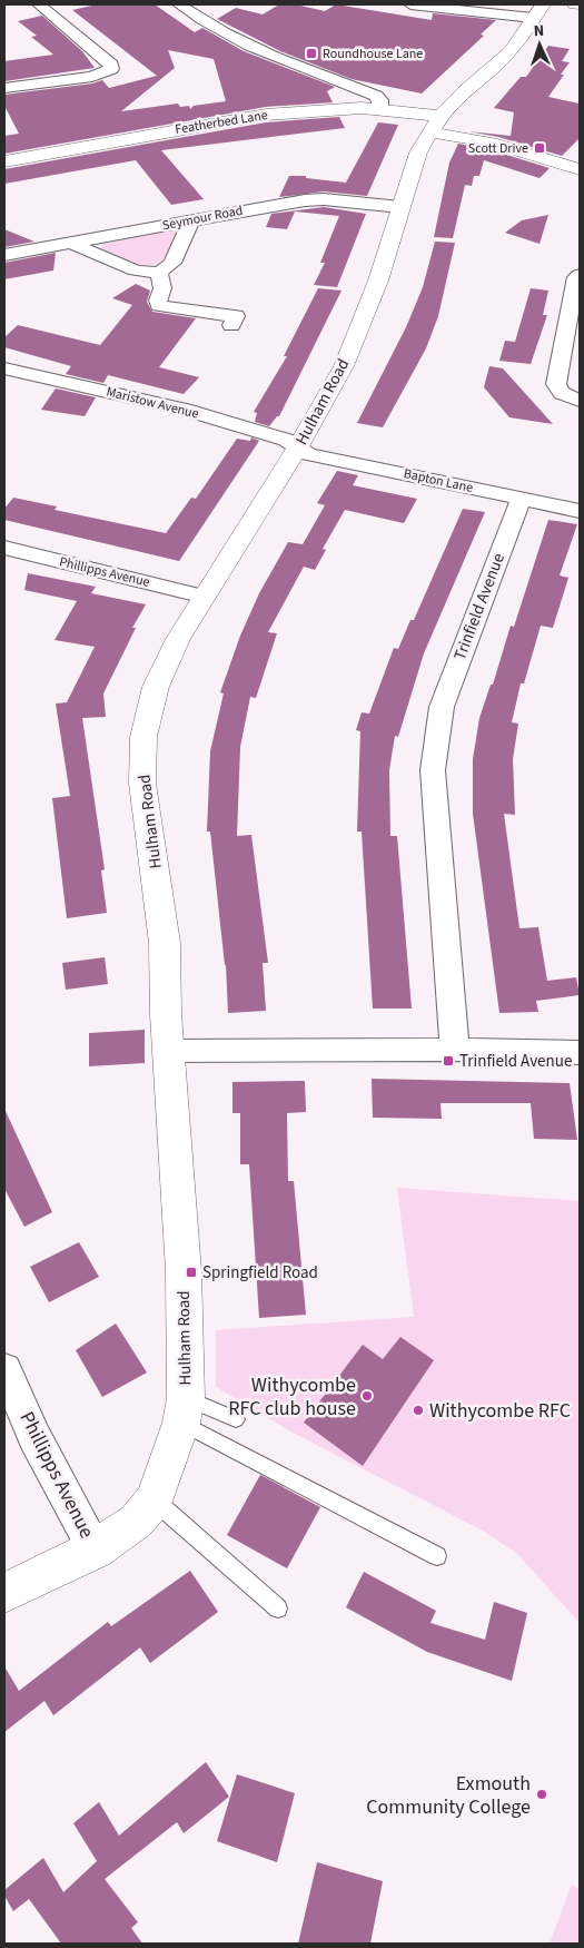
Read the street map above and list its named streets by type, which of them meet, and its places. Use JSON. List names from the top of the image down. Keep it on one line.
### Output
{"streets":{"street":["Featherbed Lane","Seymour Road","Hulham Road","Maristow Avenue","Bapton Lane","Phillipps Avenue","Trinfield Avenue"]},"crossings":[["Featherbed Lane","Hulham Road"],["Seymour Road","Hulham Road"],["Hulham Road","Maristow Avenue"],["Hulham Road","Bapton Lane"],["Hulham Road","Phillipps Avenue"],["Maristow Avenue","Bapton Lane"],["Bapton Lane","Trinfield Avenue"]],"places":{"transit":["Roundhouse Lane","Scott Drive","Trinfield Avenue","Springfield Road"],"other":["Withycombe RFC club house","Withycombe RFC","Exmouth Community College"]},"north":"top"}
